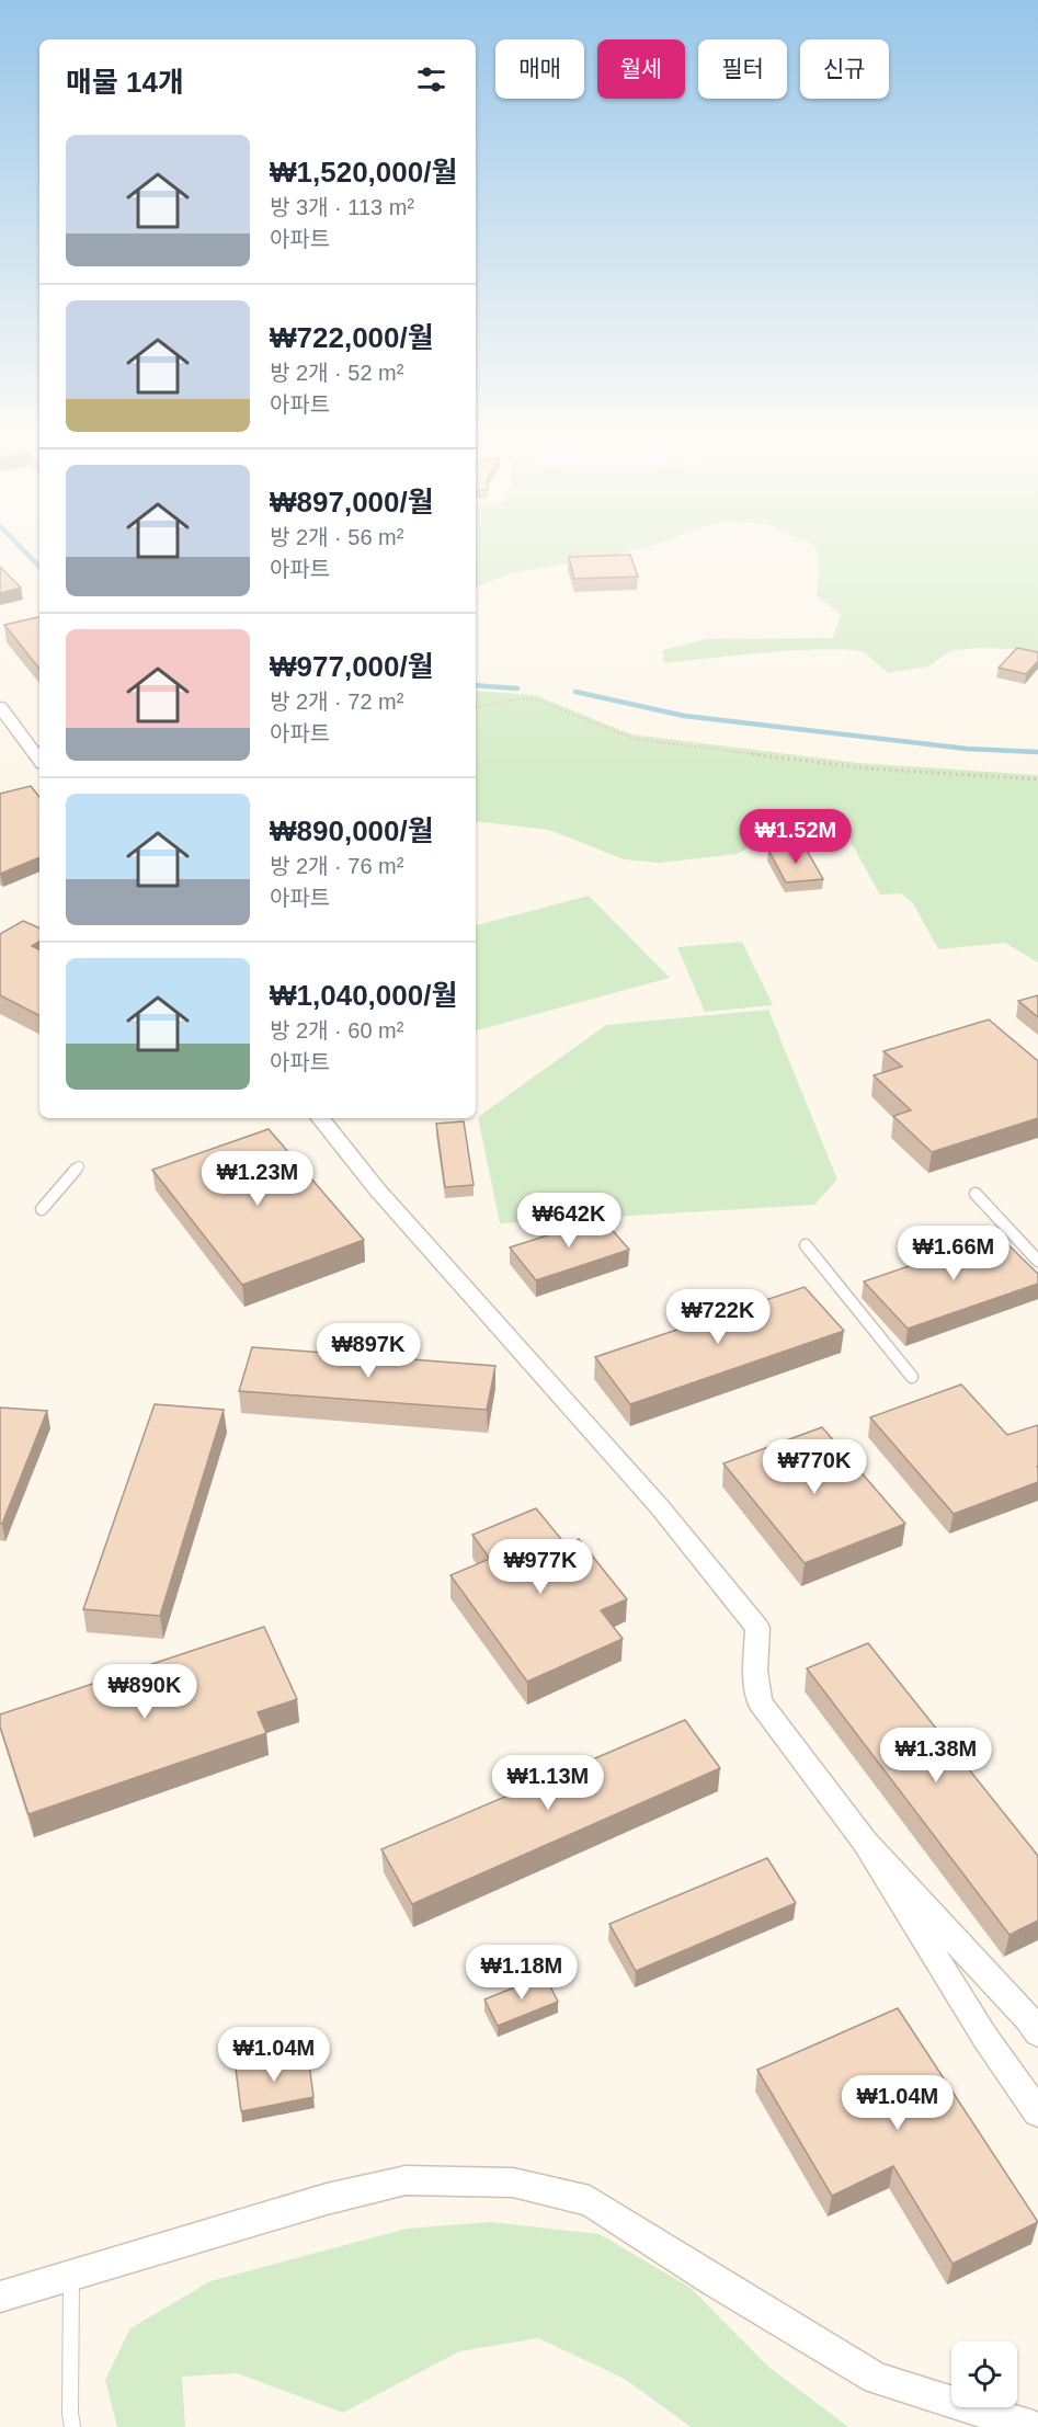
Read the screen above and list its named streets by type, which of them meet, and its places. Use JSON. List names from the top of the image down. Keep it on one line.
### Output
{"page":{"chip":["매매","월세","필터","신규"],"heading":"매물 14개","list":[{"name":"₩1,520,000/월","note":"방 3개 · 113 m² · 아파트"},{"name":"₩722,000/월","note":"방 2개 · 52 m² · 아파트"},{"name":"₩897,000/월","note":"방 2개 · 56 m² · 아파트"},{"name":"₩977,000/월","note":"방 2개 · 72 m² · 아파트"},{"name":"₩890,000/월","note":"방 2개 · 76 m² · 아파트"},{"name":"₩1,040,000/월","note":"방 2개 · 60 m² · 아파트"}],"price":["₩1.52M","₩1.23M","₩642K","₩1.66M","₩722K","₩897K","₩770K","₩977K","₩890K","₩1.38M","₩1.13M","₩1.18M","₩1.04M","₩1.04M"]}}
